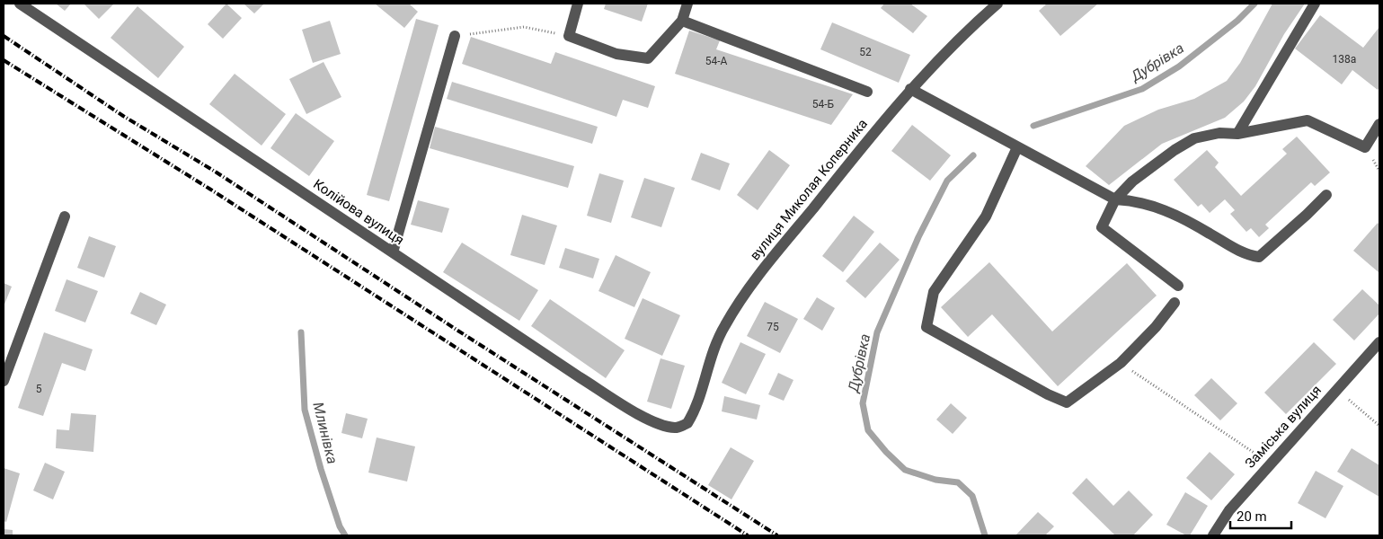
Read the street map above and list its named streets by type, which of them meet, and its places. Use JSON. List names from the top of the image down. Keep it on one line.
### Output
{"streets":{"street":["вулиця Миколая Коперника","Колійова вулиця","Заміська вулиця"]},"crossings":[["вулиця Миколая Коперника","Колійова вулиця"]],"water":["Дубрівка","Млинівка"],"house_numbers":["52","138а","54-А","54-Б","75","5"],"scale_bar":"20 m"}
